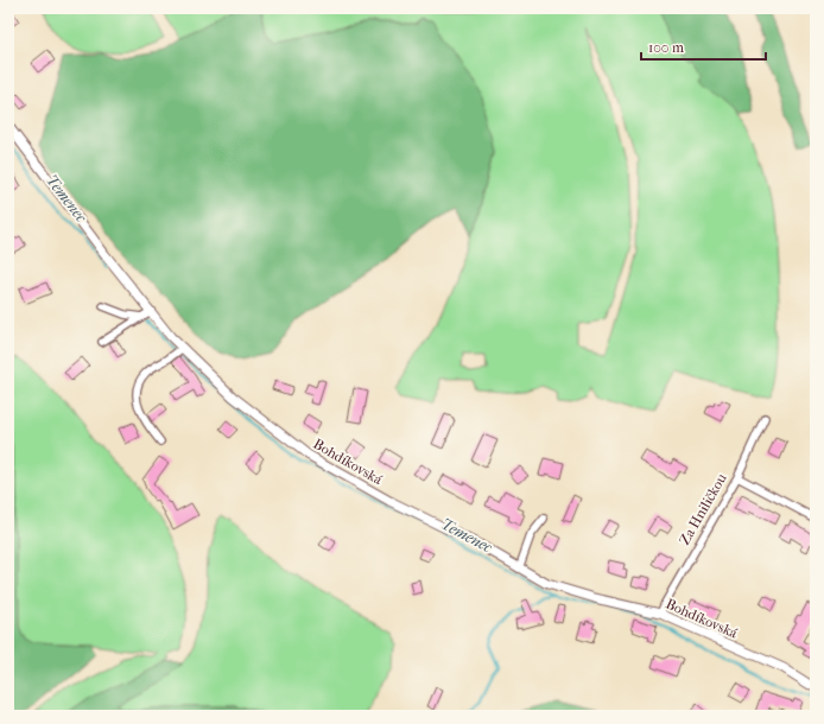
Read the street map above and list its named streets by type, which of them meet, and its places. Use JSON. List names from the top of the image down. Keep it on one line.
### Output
{"streets":{"street":["Bohdíkovská","Za Hniličkou"]},"crossings":[["Bohdíkovská","Za Hniličkou"]],"water":["Temenec"],"scale_bar":"100 m"}
